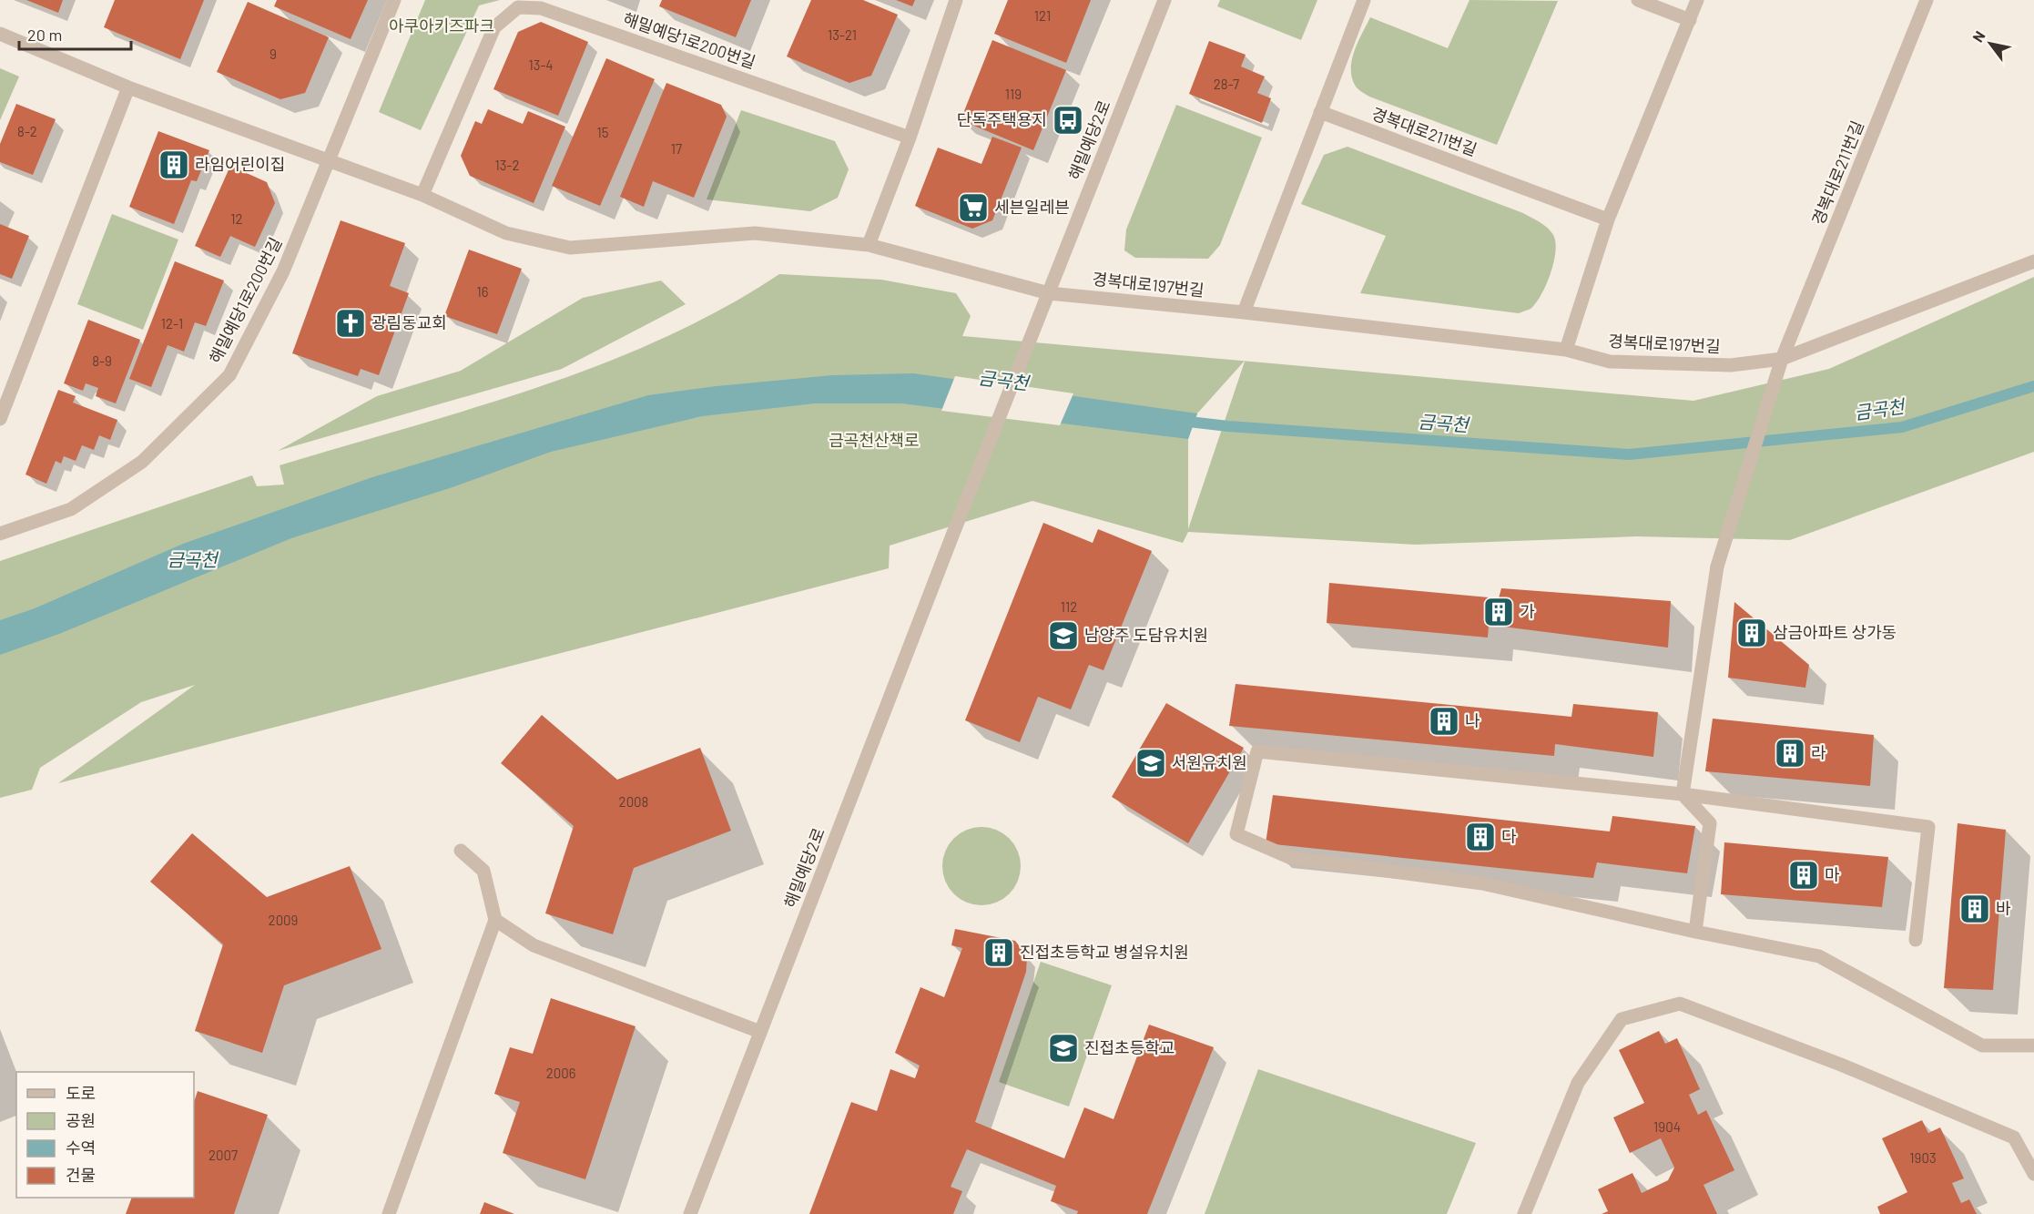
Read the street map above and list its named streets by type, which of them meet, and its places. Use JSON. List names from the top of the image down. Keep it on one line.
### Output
{"streets":{"street":["해밀예당1로200번길","경복대로211번길","해밀예당2로","경복대로197번길"]},"crossings":[["경복대로211번길","경복대로197번길"],["해밀예당2로","경복대로197번길"]],"water":["금곡천"],"parks":["아쿠아키즈파크","금곡천산책로"],"places":{"bus stop":["단독주택용지"],"building":["라임어린이집","가","삼금아파트 상가동","나","라","다","마","바","진접초등학교 병설유치원"],"supermarket":["세븐일레븐"],"church":["광림동교회"],"school or university":["남양주 도담유치원","서원유치원","진접초등학교"]},"house_numbers":["121","13-21","9","13-4","28-7","119","8-2","15","17","13-2","12","16","12-1","8-9","112","2008","2009","2006","1904","2007","1903"],"legend":["도로","공원","수역","건물"],"scale_bar":"20 m","north":"top left"}
